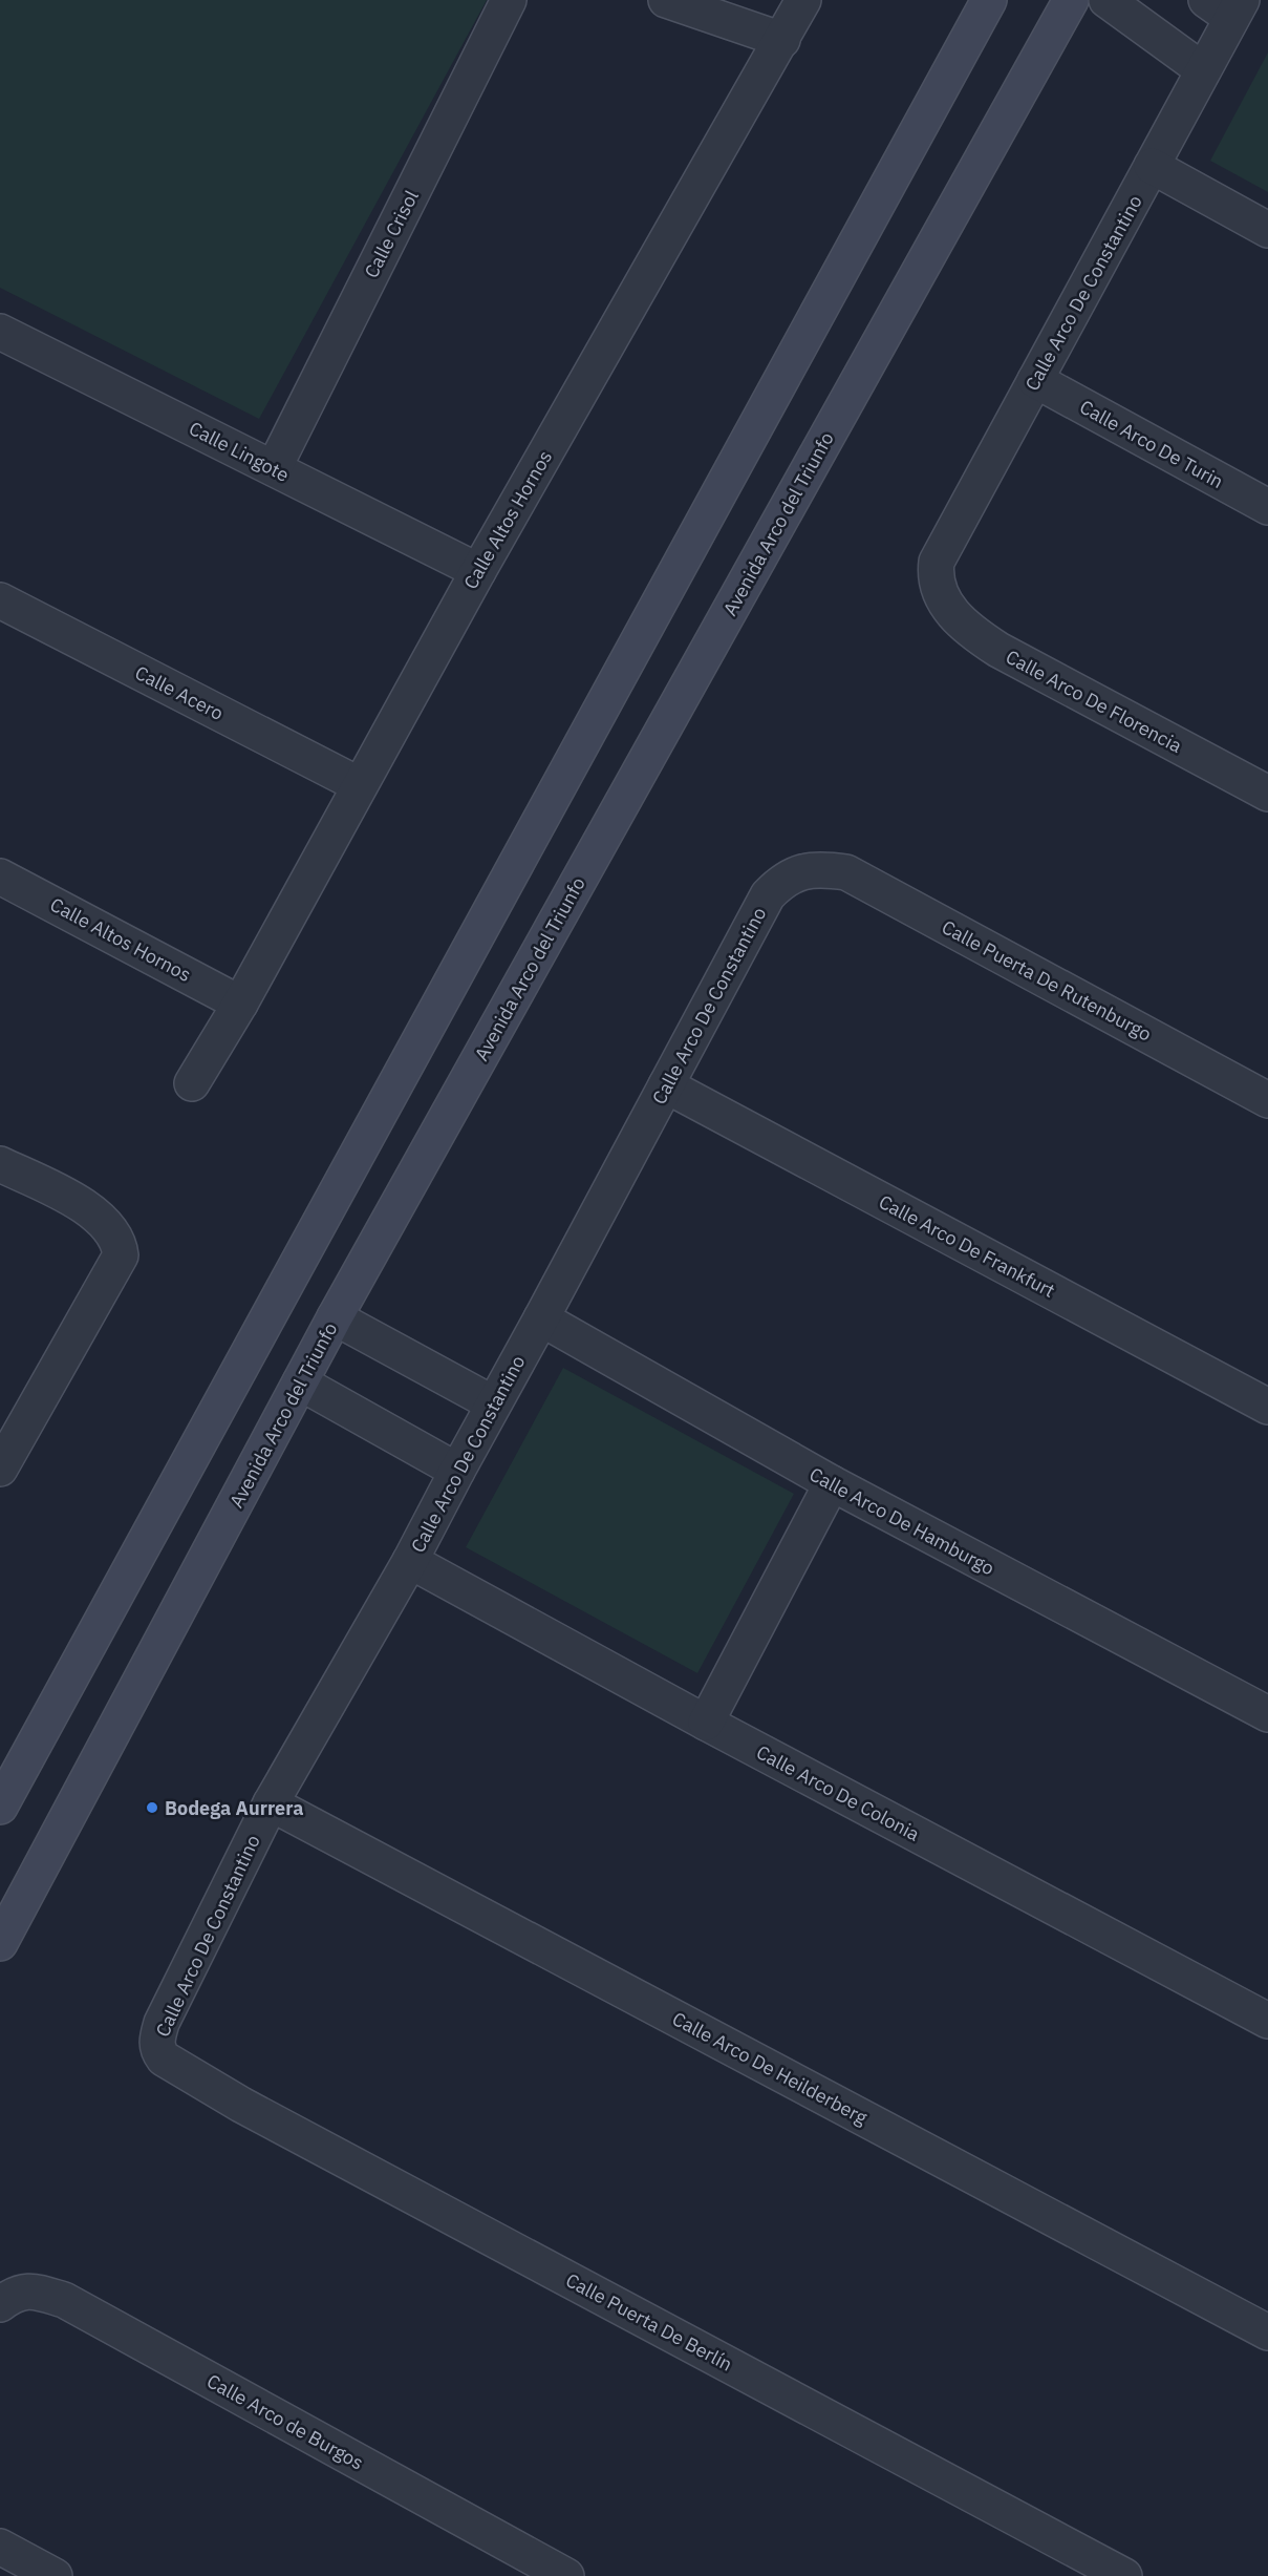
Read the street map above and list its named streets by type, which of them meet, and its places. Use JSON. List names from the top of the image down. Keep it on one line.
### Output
{"streets":{"street":["Calle Crisol","Calle Arco De Constantino","Calle Arco De Turin","Calle Lingote","Calle Altos Hornos","Avenida Arco del Triunfo","Calle Acero","Calle Arco De Florencia","Calle Puerta De Rutenburgo","Calle Arco De Frankfurt","Calle Arco De Hamburgo","Calle Arco De Colonia","Calle Arco De Heilderberg","Calle Puerta De Berlín","Calle Arco de Burgos"]},"crossings":[["Calle Crisol","Calle Lingote"],["Calle Arco De Constantino","Calle Arco De Turin"],["Calle Arco De Constantino","Calle Arco De Florencia"],["Calle Arco De Constantino","Calle Puerta De Rutenburgo"],["Calle Arco De Constantino","Calle Arco De Frankfurt"],["Calle Arco De Constantino","Calle Arco De Hamburgo"],["Calle Arco De Constantino","Calle Arco De Colonia"],["Calle Arco De Constantino","Calle Arco De Heilderberg"],["Calle Arco De Constantino","Calle Puerta De Berlín"],["Calle Lingote","Calle Altos Hornos"],["Calle Altos Hornos","Calle Acero"]],"places":["Bodega Aurrera"]}
